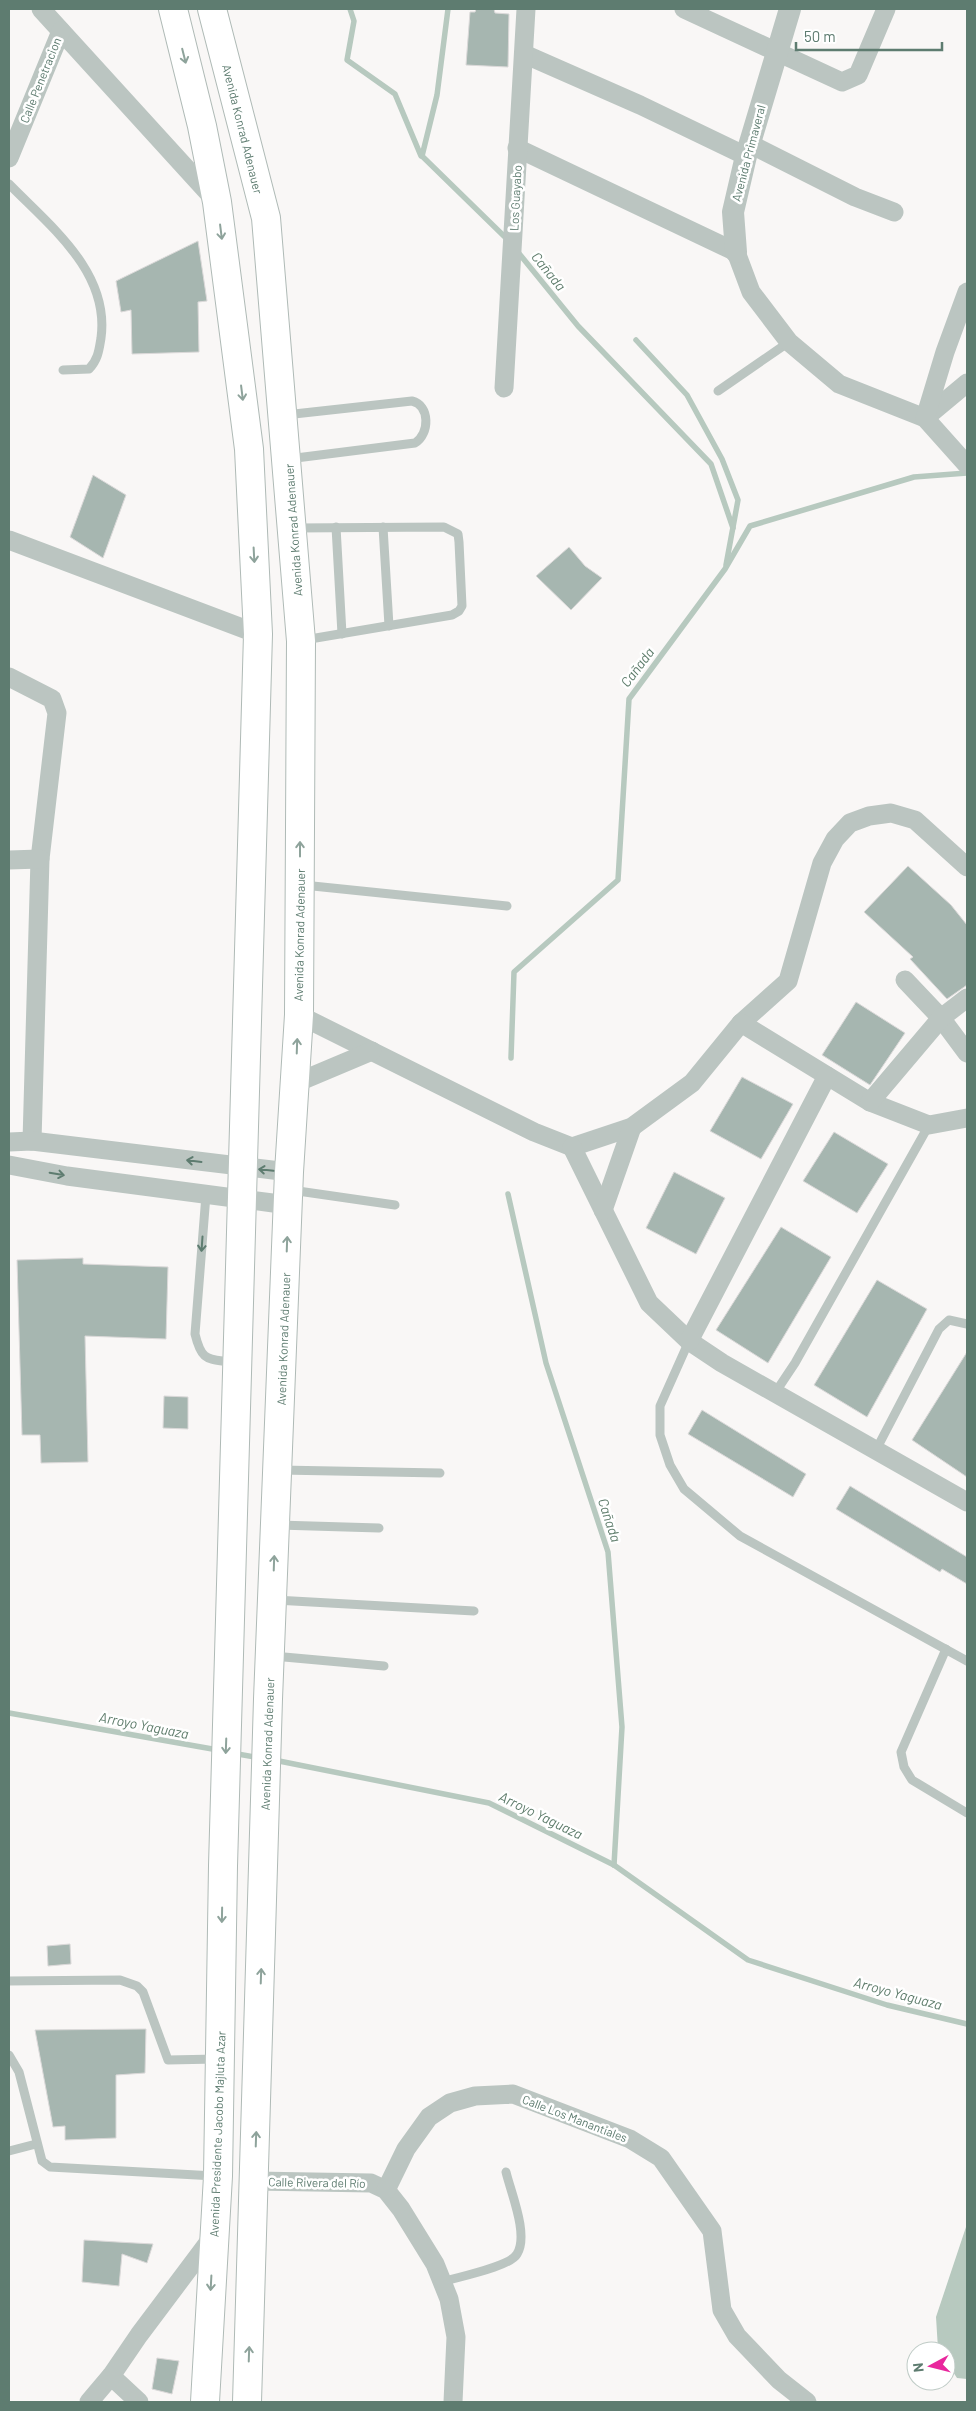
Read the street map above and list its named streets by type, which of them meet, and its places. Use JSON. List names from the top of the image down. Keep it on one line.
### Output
{"streets":{"main road":["Avenida Konrad Adenauer","Avenida Presidente Jacobo Majluta Azar"],"street":["Calle Penetracion","Avenida Primaveral","Los Guayabo","Calle Los Manantiales","Calle Rivera del Río"]},"crossings":[["Avenida Konrad Adenauer","Calle Rivera del Río"],["Calle Los Manantiales","Calle Rivera del Río"]],"one_way":["Avenida Presidente Jacobo Majluta Azar"],"water":["Cañada","Arroyo Yaguaza"],"scale_bar":"50 m","north":"left"}
